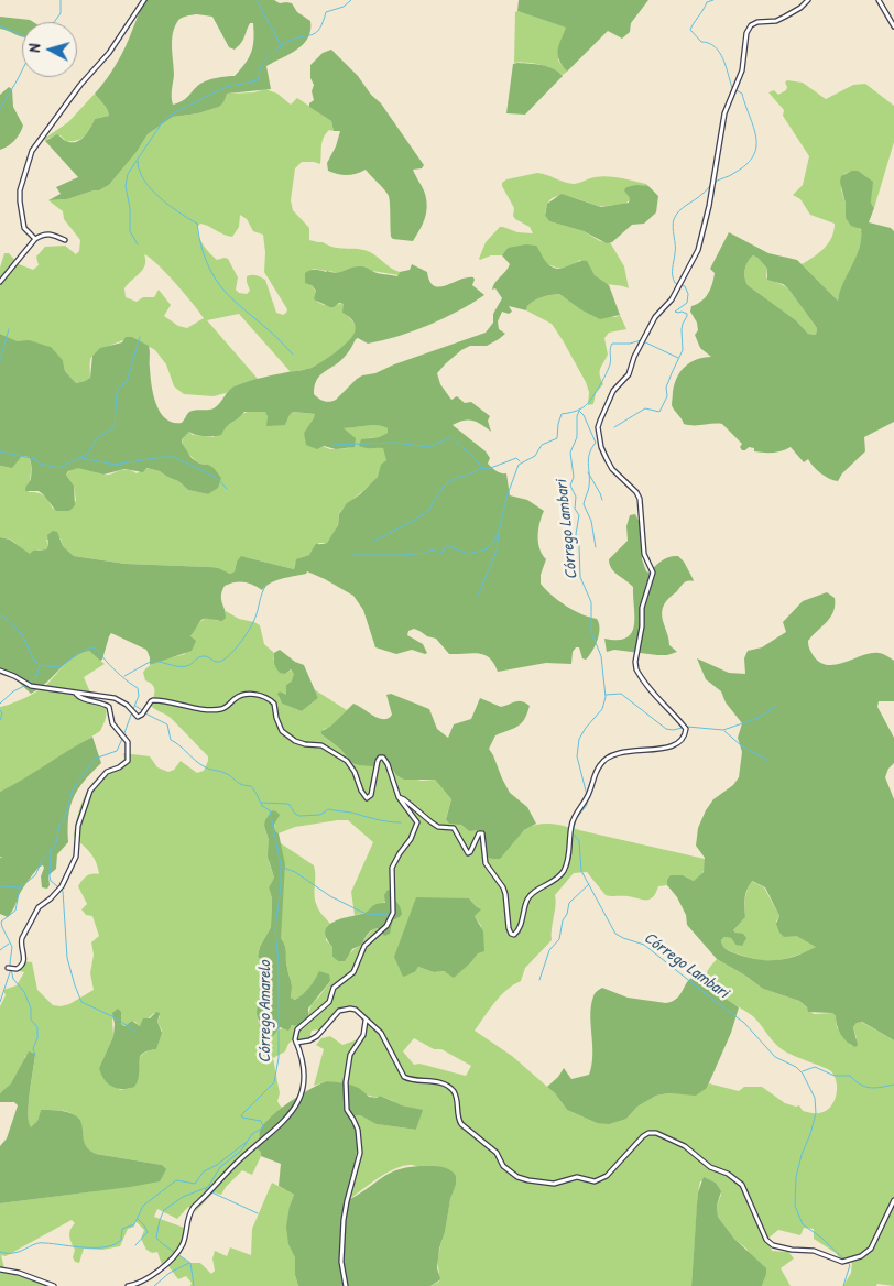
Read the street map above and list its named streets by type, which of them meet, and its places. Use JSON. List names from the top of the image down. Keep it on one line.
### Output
{"water":["Córrego Lambari","Córrego Amarelo"],"north":"left"}
